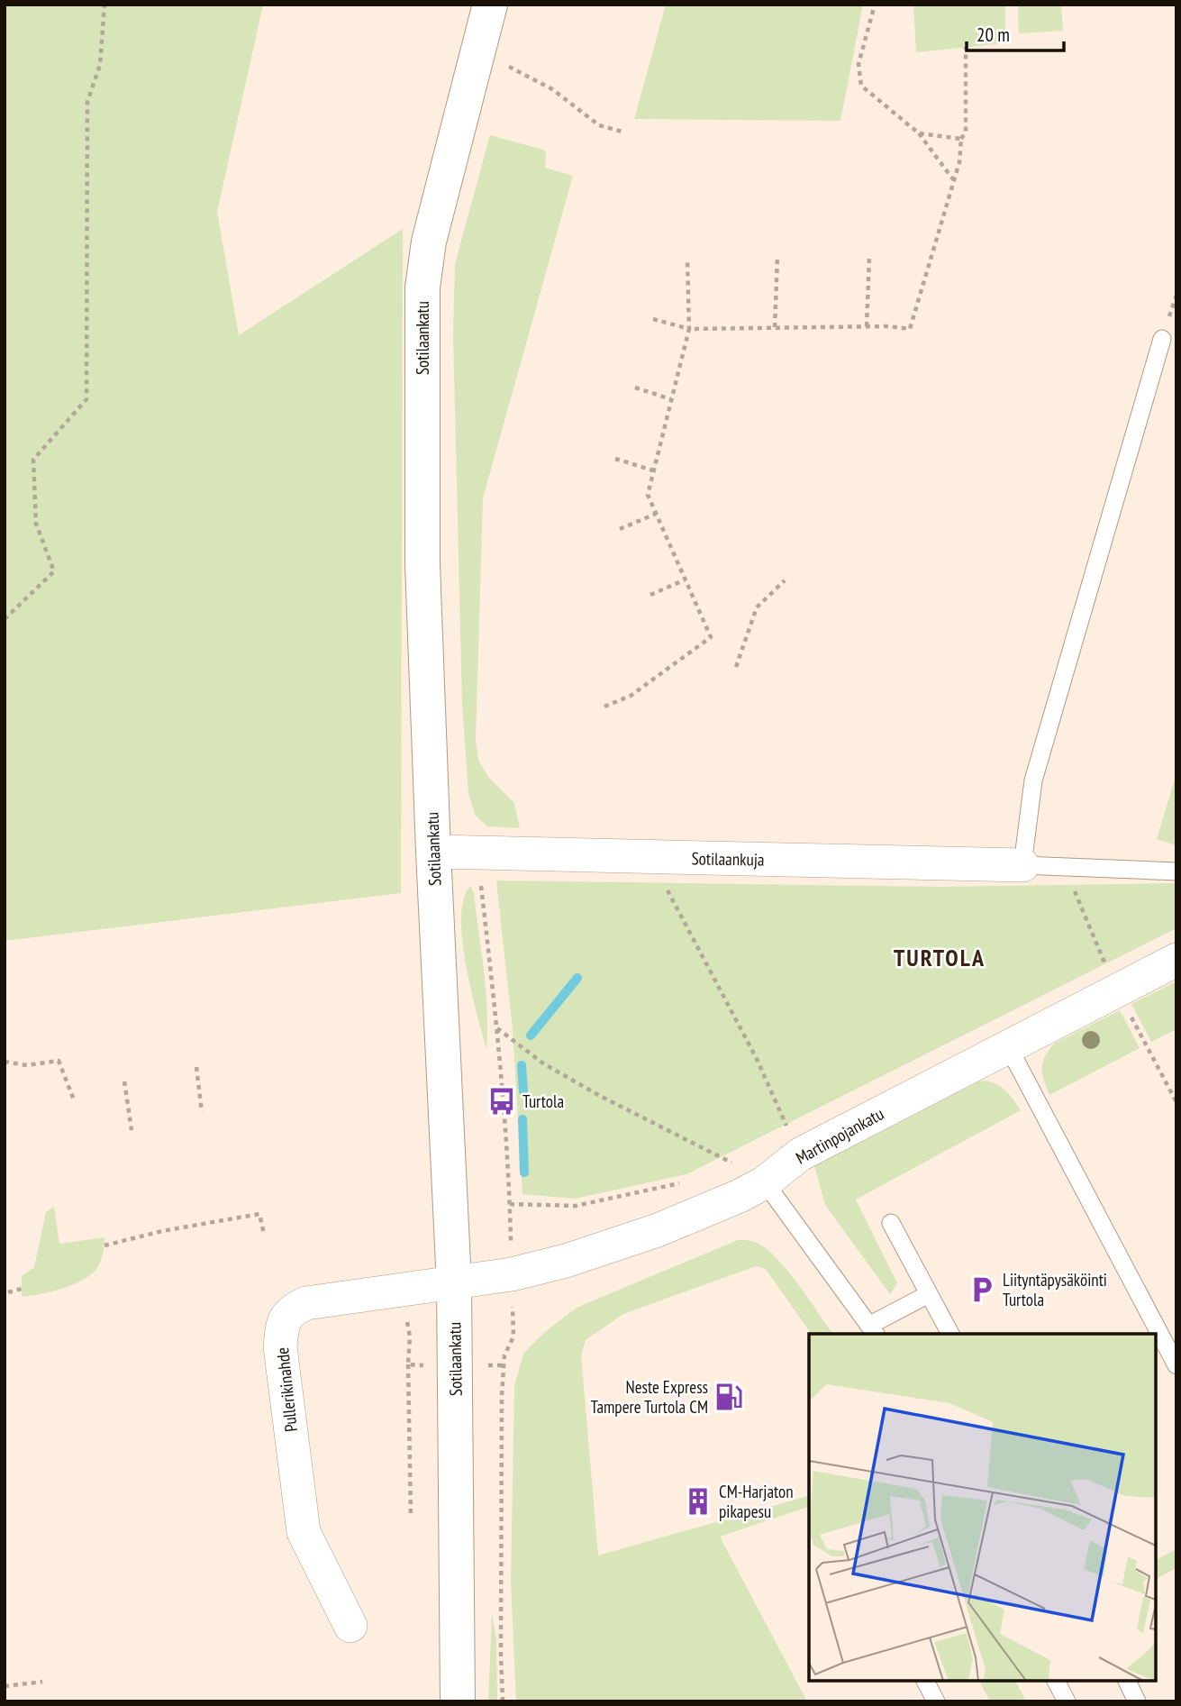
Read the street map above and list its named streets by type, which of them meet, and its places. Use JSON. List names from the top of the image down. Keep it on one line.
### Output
{"streets":{"main road":["Sotilaankatu"],"street":["Sotilaankuja","Martinpojankatu","Pullerikinahde"]},"crossings":[["Sotilaankatu","Sotilaankuja"],["Sotilaankatu","Martinpojankatu"],["Sotilaankatu","Pullerikinahde"],["Martinpojankatu","Pullerikinahde"]],"districts":["TURTOLA"],"places":{"bus stop":["Turtola"],"parking":["Liityntäpysäköinti Turtola"],"fuel station":["Neste Express Tampere Turtola CM"],"building":["CM-Harjaton pikapesu"]},"scale_bar":"20 m"}
